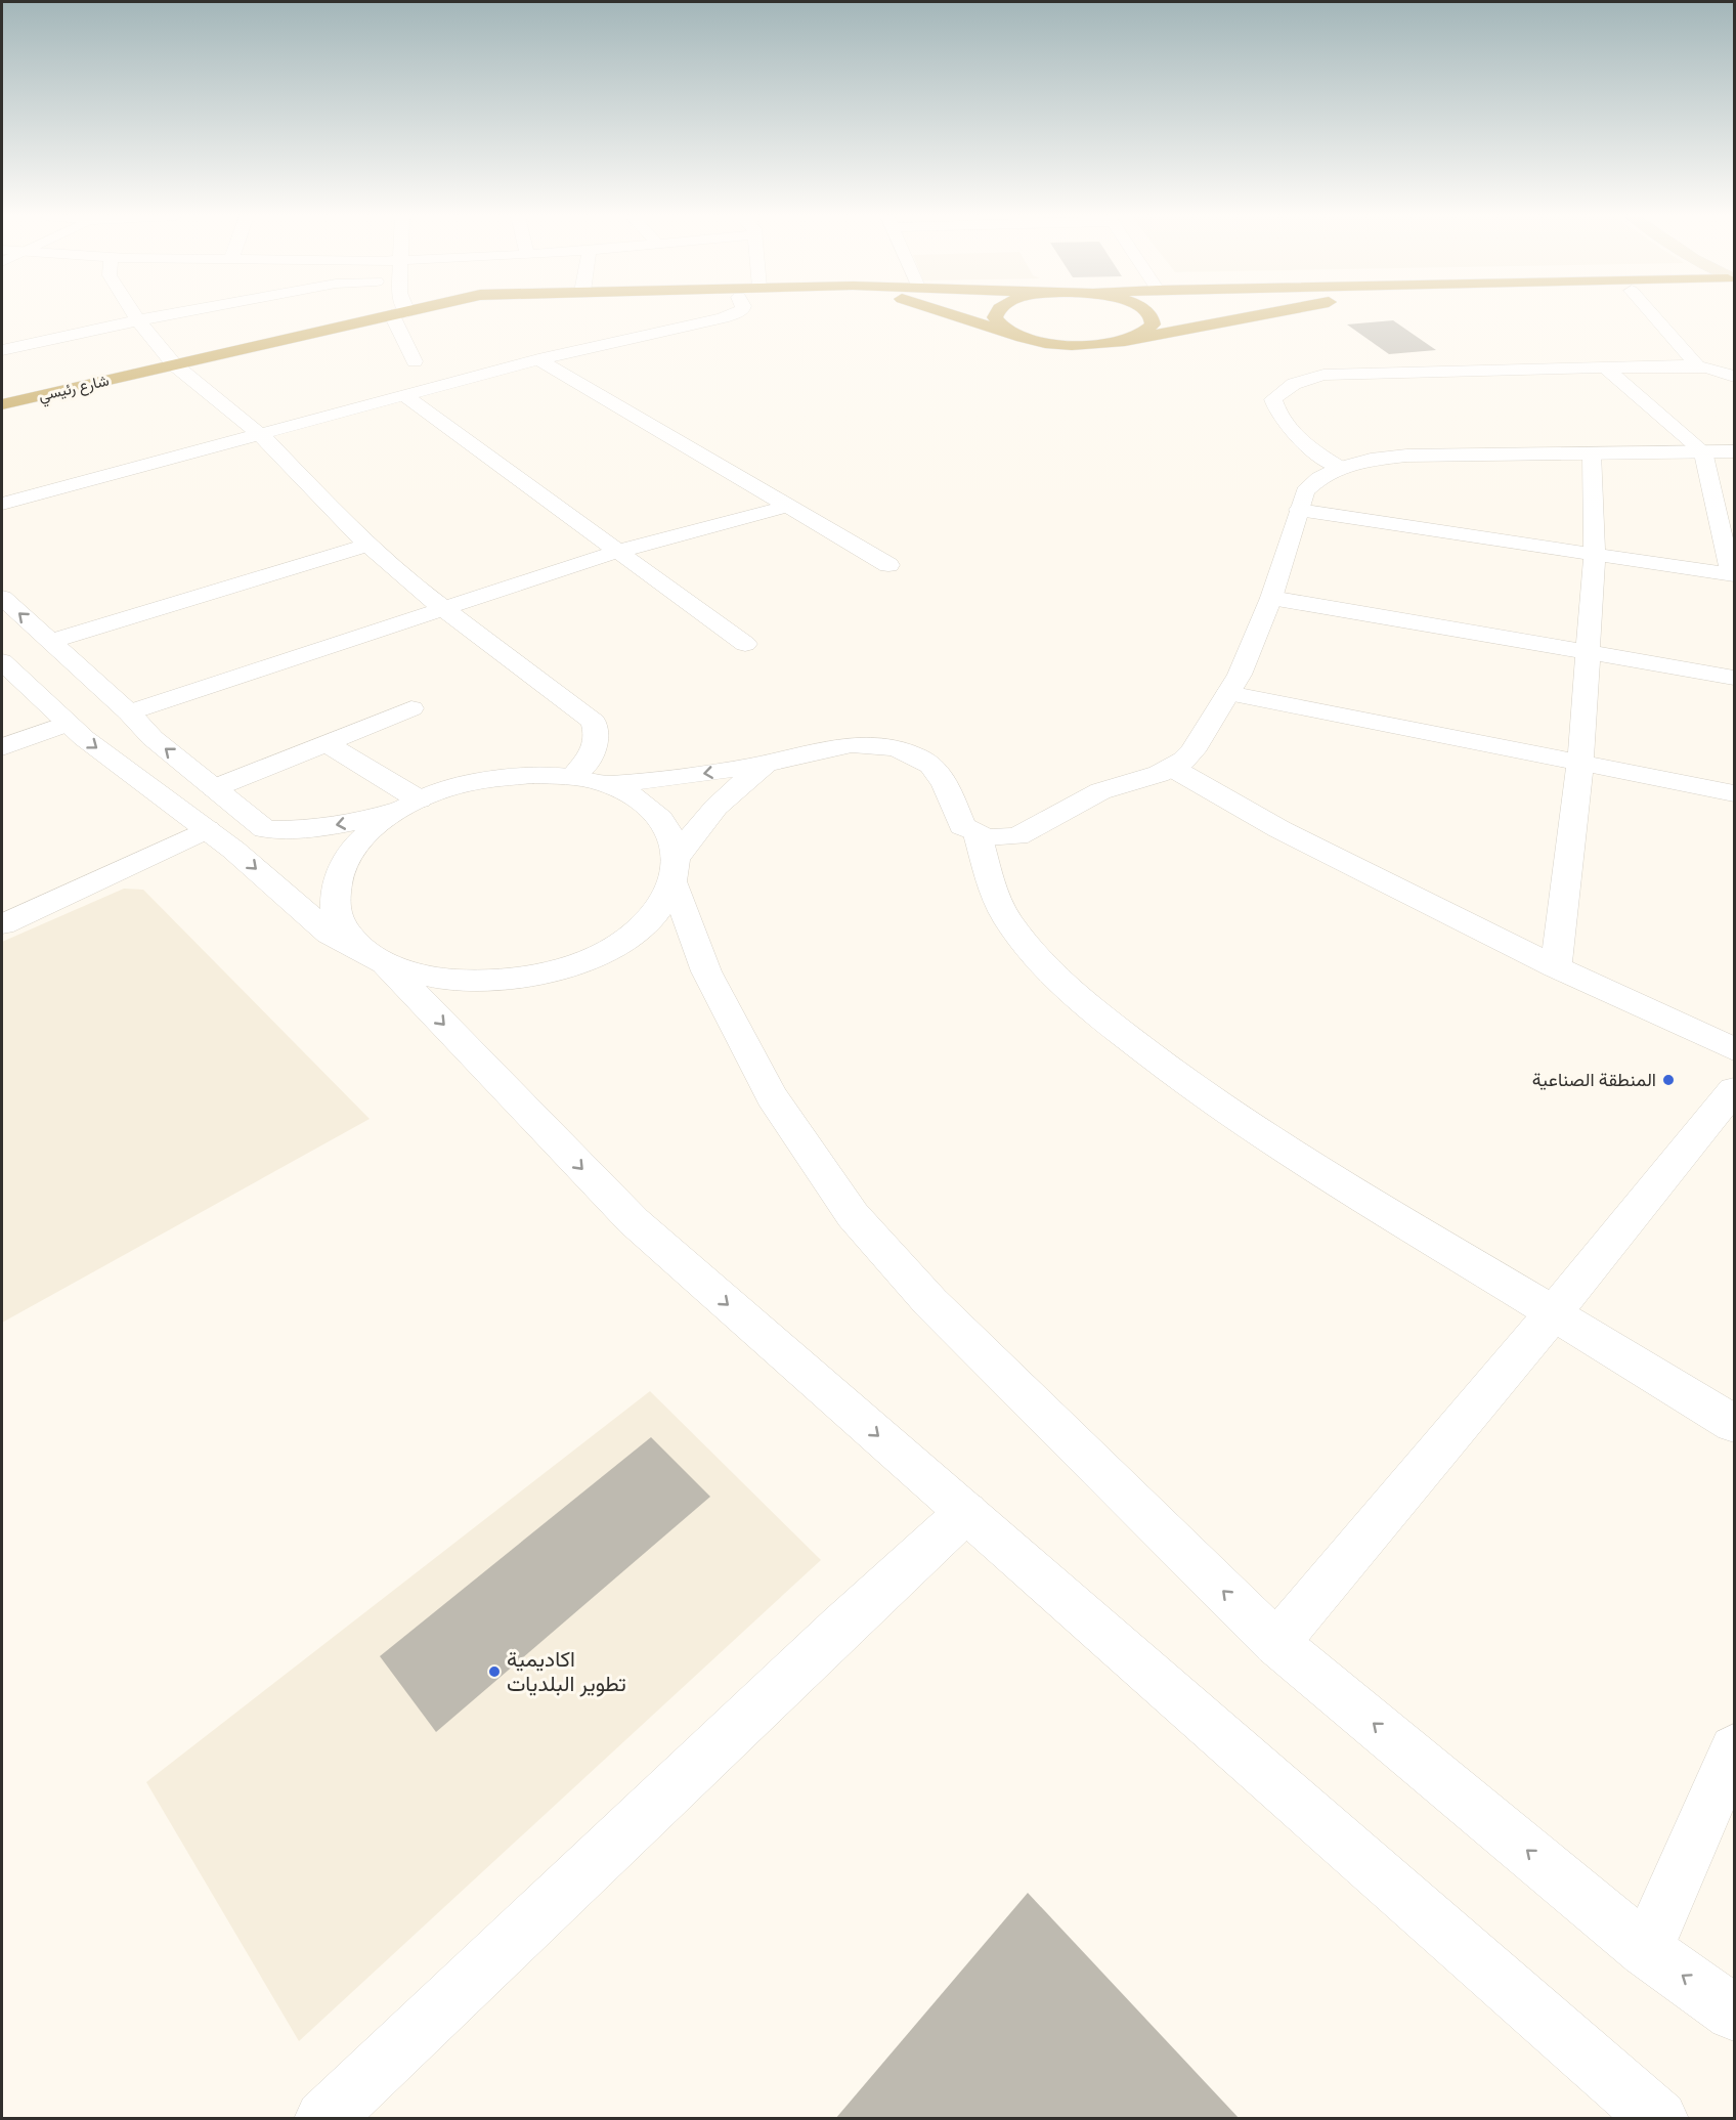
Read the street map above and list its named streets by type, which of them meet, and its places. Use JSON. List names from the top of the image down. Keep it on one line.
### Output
{"streets":{"highway":["شارع رئيسي"]},"places":["المنطقة الصناعية","اكاديمية تطوير البلديات"]}
